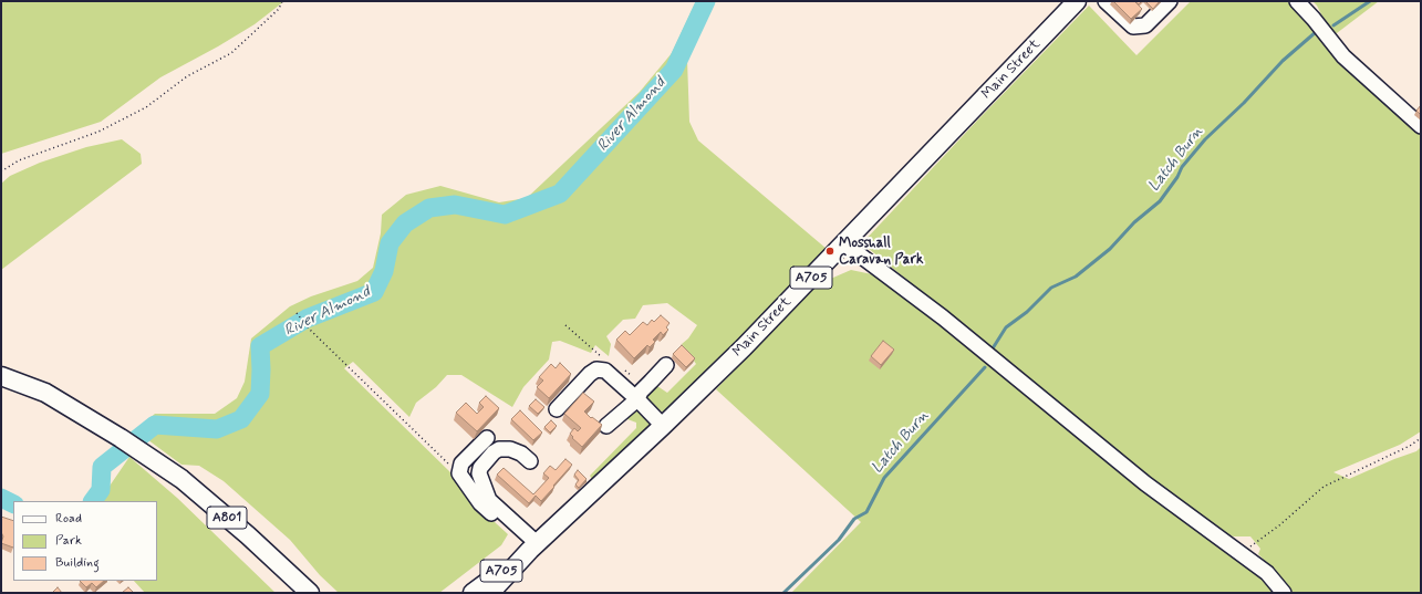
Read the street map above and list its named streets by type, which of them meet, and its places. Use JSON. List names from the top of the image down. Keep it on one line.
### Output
{"streets":{"main road":["Main Street","A705","A801"]},"water":["River Almond","Latch Burn"],"places":["Mosshall Caravan Park"],"legend":["Road","Park","Building"]}
